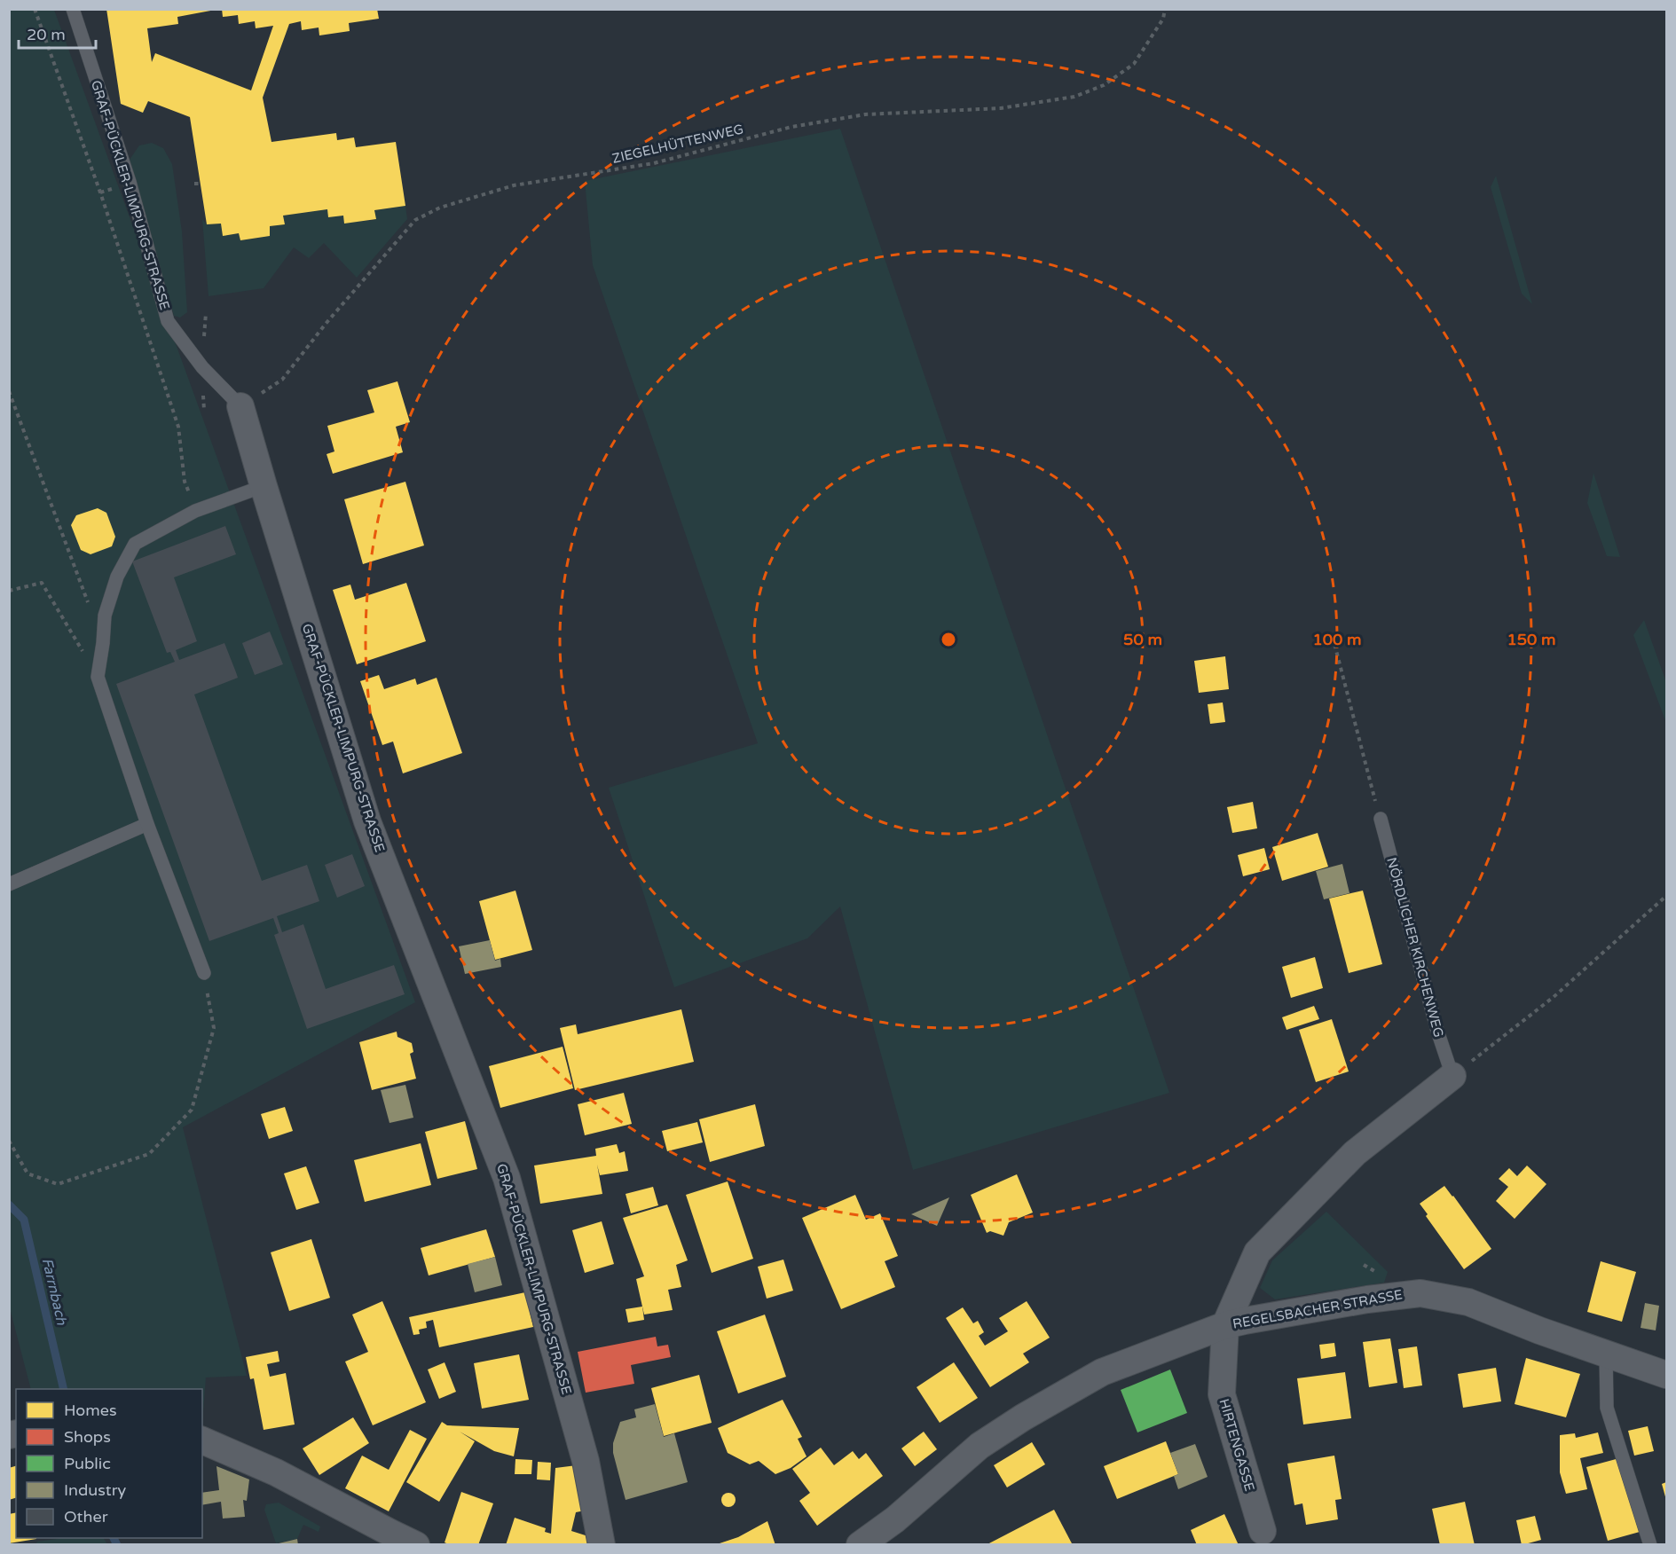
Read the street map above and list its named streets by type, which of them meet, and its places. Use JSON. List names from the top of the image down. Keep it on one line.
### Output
{"streets":{"street":["GRAF-PÜCKLER-LIMPURG-STRASSE","REGELSBACHER STRASSE","HIRTENGASSE"],"lane":["NÖRDLICHER KIRCHENWEG"],"path":["ZIEGELHÜTTENWEG"]},"crossings":[["ZIEGELHÜTTENWEG","GRAF-PÜCKLER-LIMPURG-STRASSE"],["REGELSBACHER STRASSE","HIRTENGASSE"]],"water":["Farrnbach"],"legend":["Homes","Shops","Public","Industry","Other"],"scale_bar":"20 m","rings":["50 m","100 m","150 m"]}
